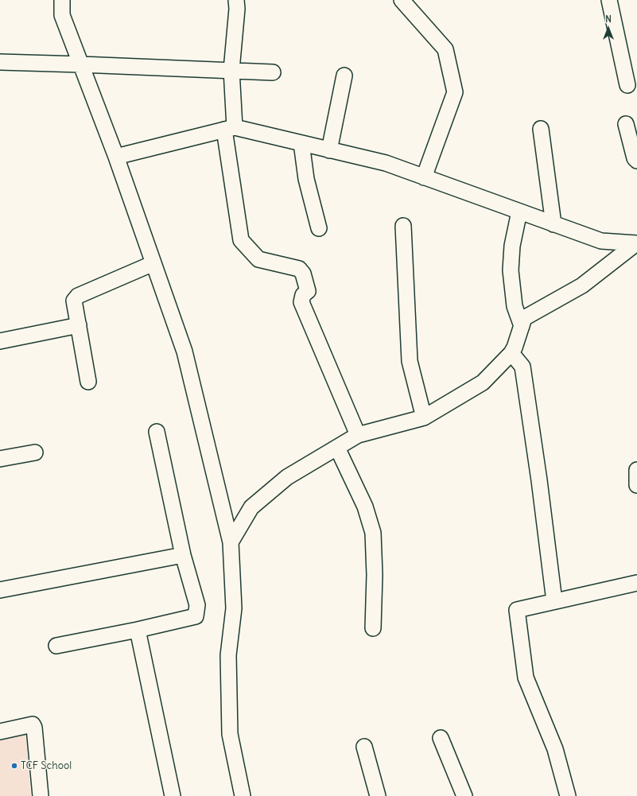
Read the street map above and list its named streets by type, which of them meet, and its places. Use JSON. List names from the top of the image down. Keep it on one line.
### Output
{"places":["TCF School"],"north":"top"}
